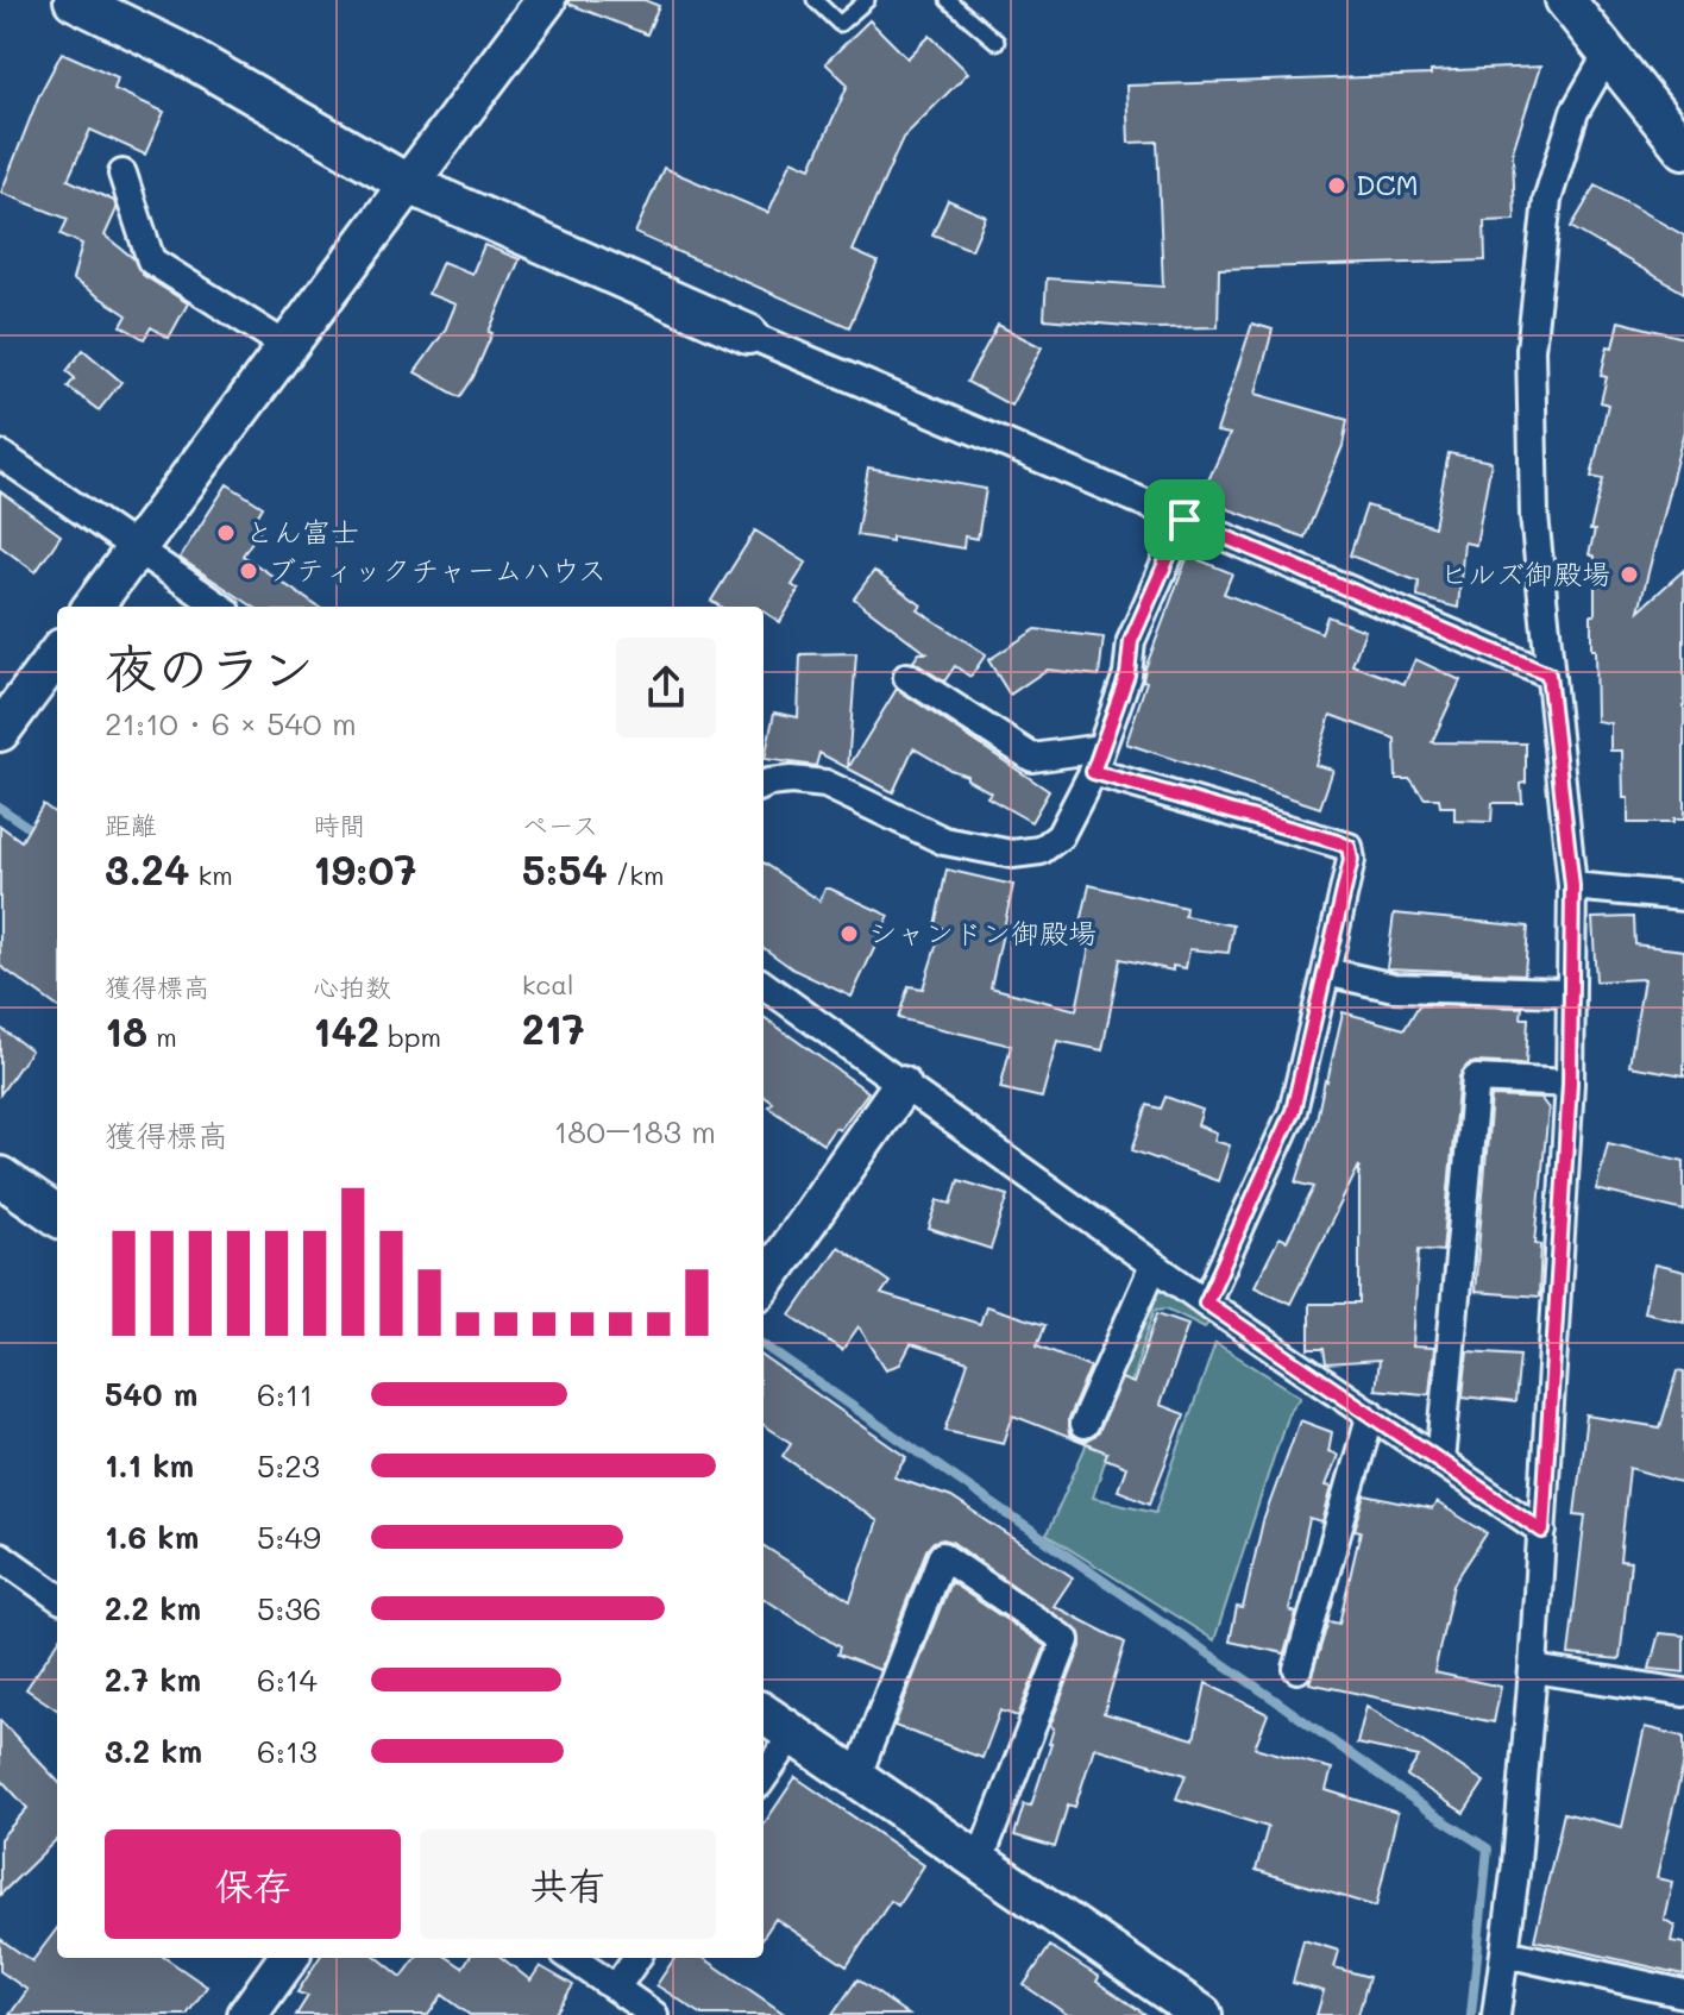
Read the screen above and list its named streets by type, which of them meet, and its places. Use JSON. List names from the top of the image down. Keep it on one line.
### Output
{"places":["DCM","とん富士","ブティックチャームハウス","ヒルズ御殿場","シャンドン御殿場"],"page":{"heading":["夜のラン","21:10 · 6 × 540 m"],"stats":[["距離","3.24 km"],["時間","19:07"],["ペース","5:54 /km"],["獲得標高","18 m"],["心拍数","142 bpm"],["kcal","217"]],"chart":["獲得標高","180–183 m"],"list":[{"name":"540 m","note":"6:11"},{"name":"1.1 km","note":"5:23"},{"name":"1.6 km","note":"5:49"},{"name":"2.2 km","note":"5:36"},{"name":"2.7 km","note":"6:14"},{"name":"3.2 km","note":"6:13"}],"buttons":["保存","共有"]}}
